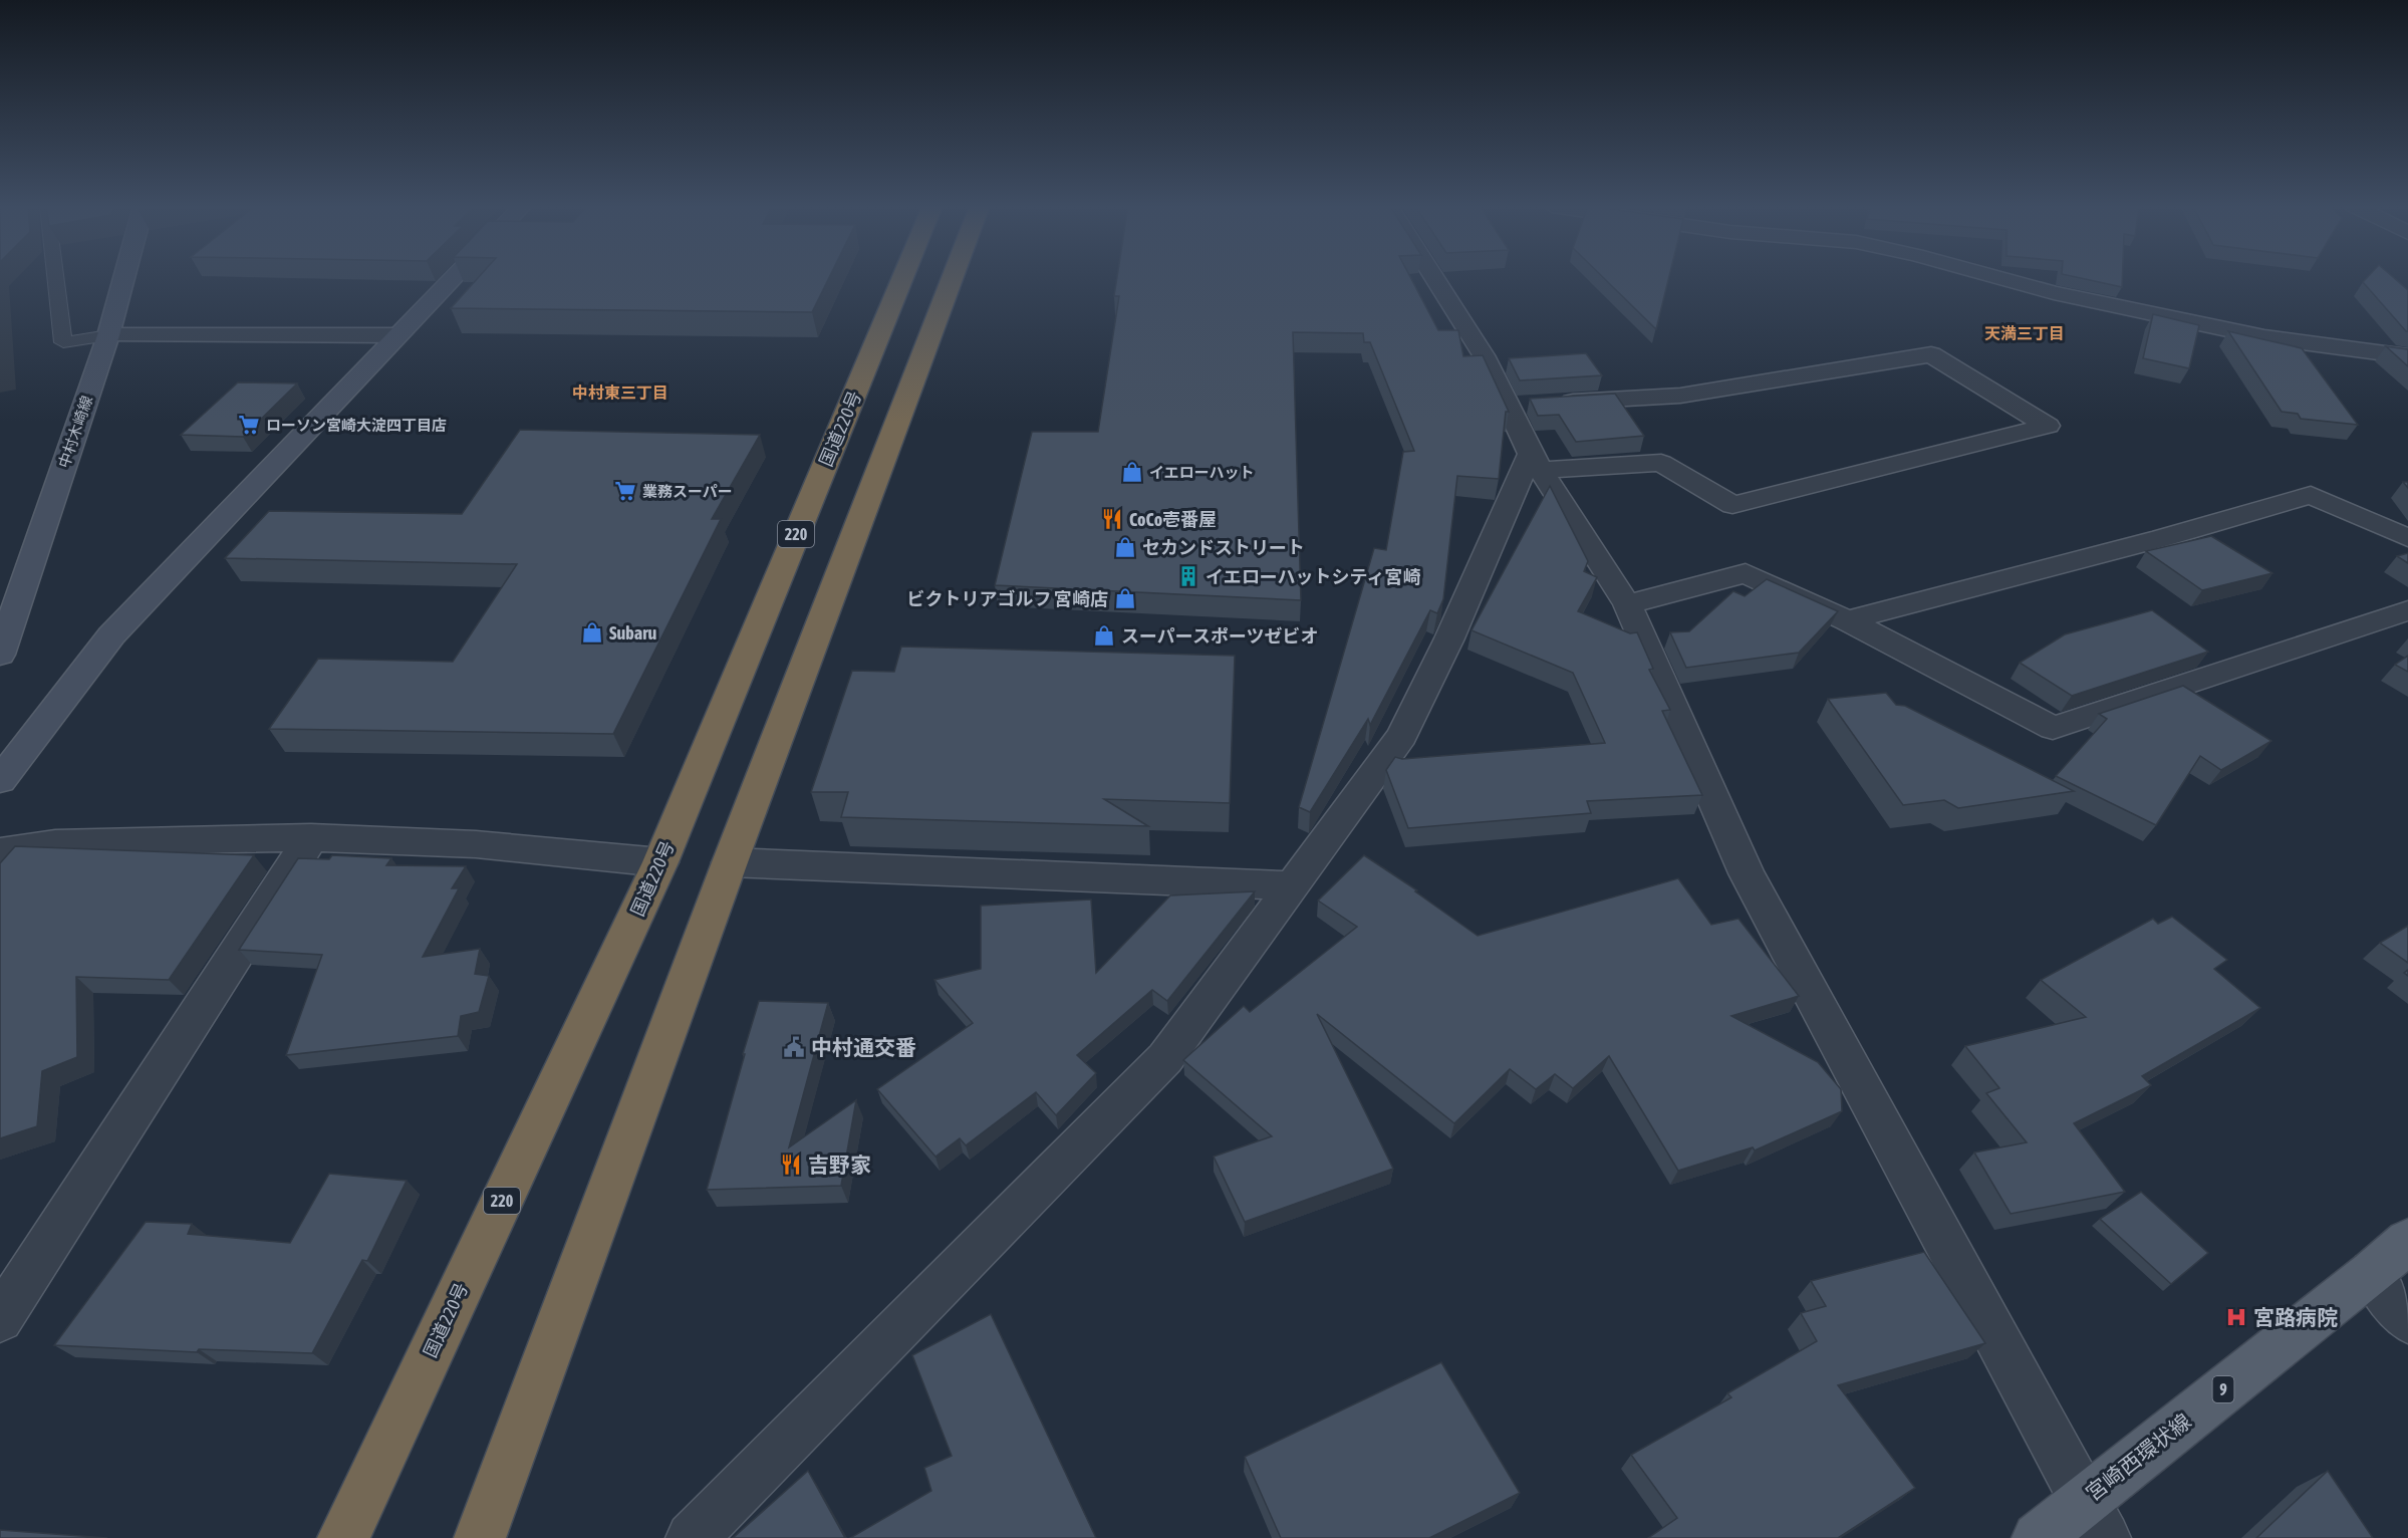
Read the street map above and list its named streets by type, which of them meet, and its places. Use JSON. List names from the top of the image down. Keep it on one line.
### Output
{"streets":{"highway":["国道220号","220"],"main road":["9","宮崎西環状線"],"street":["中村木崎線"]},"districts":["天満三丁目","中村東三丁目"],"places":{"supermarket":["ローソン宮崎大淀四丁目店","業務スーパー"],"shop":["イエローハット","セカンドストリート","ビクトリアゴルフ 宮崎店","Subaru","スーパースポーツゼビオ"],"restaurant":["CoCo壱番屋","吉野家"],"building":["イエローハットシティ宮崎"],"public building":["中村通交番"],"hospital":["宮路病院"]}}
